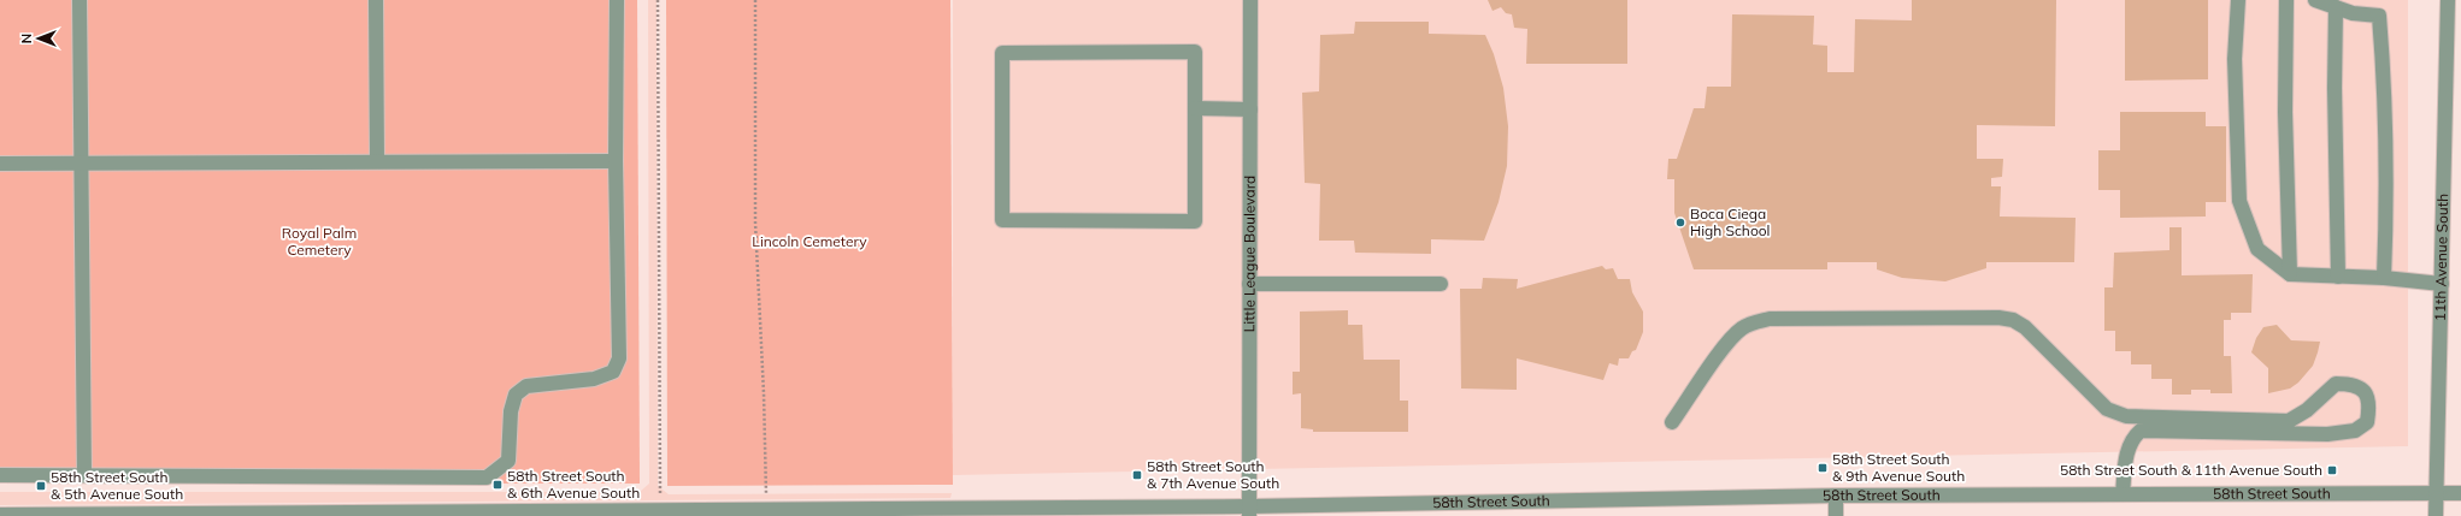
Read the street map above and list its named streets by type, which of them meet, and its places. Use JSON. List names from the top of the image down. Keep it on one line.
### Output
{"streets":{"street":["Little League Boulevard","11th Avenue South","58th Street South"]},"crossings":[["Little League Boulevard","58th Street South"],["11th Avenue South","58th Street South"]],"parks":["Royal Palm Cemetery","Lincoln Cemetery"],"places":{"other":["Boca Ciega High School"],"transit":["58th Street South & 9th Avenue South","58th Street South & 11th Avenue South","58th Street South & 7th Avenue South","58th Street South & 6th Avenue South","58th Street South & 5th Avenue South"]},"north":"left"}
